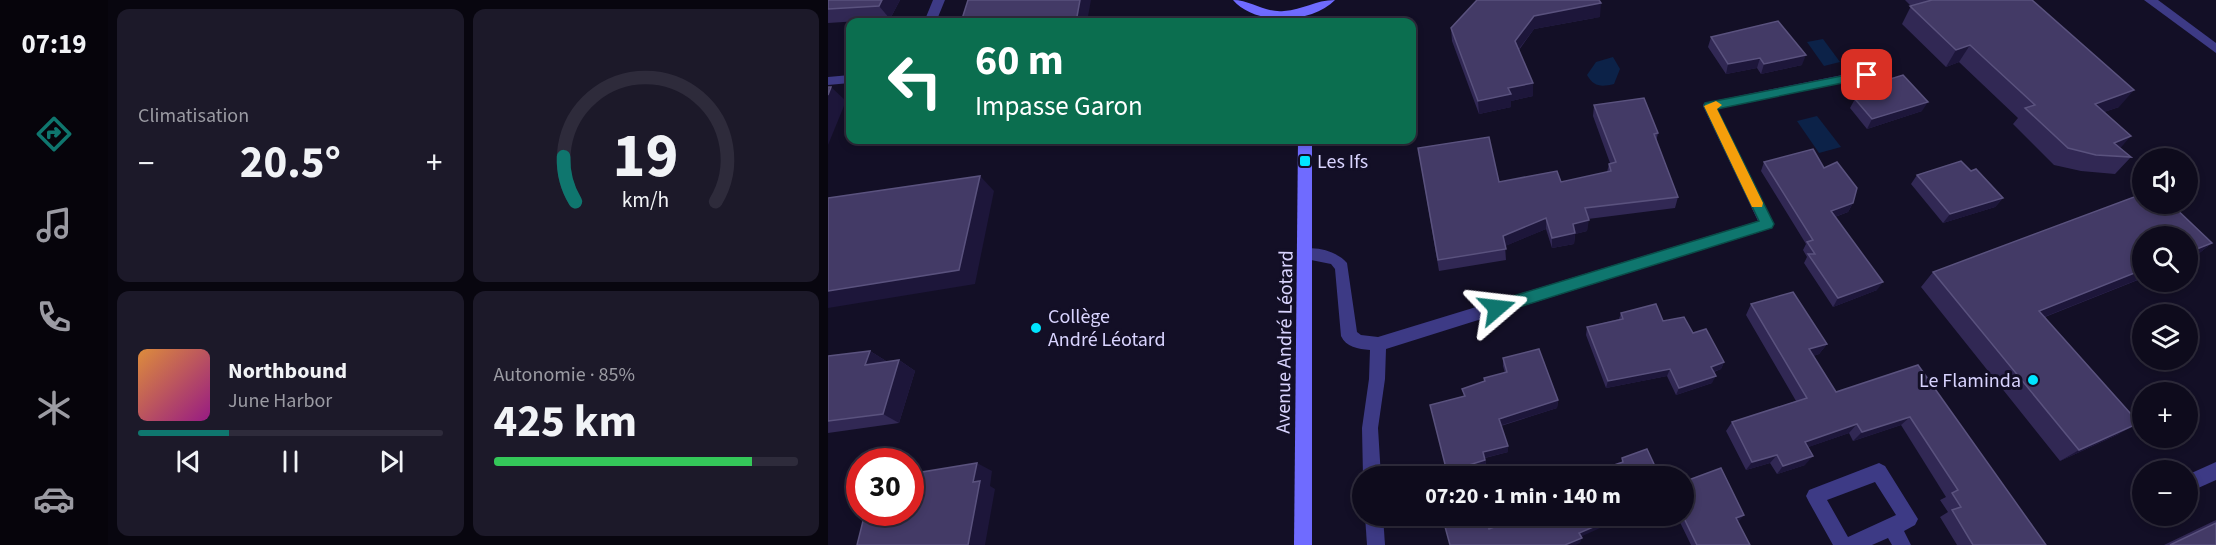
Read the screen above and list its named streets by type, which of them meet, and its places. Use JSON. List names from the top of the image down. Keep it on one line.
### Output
{"streets":{"main road":["Avenue André Léotard"]},"places":{"transit":["Les Ifs"],"other":["Collège André Léotard","Le Flaminda"]},"page":{"tabs":"07:19","tile":["Climatisation",["Autonomie · 85%","425 km"]],"turn":["60 m","Impasse Garon"],"heat":["−","20.5°","+"],"map_buttons":["+","−"],"song":["Northbound","June Harbor"],"limit":"30","trip":"07:20 · 1 min · 140 m","gauge":["19","km/h"]}}
